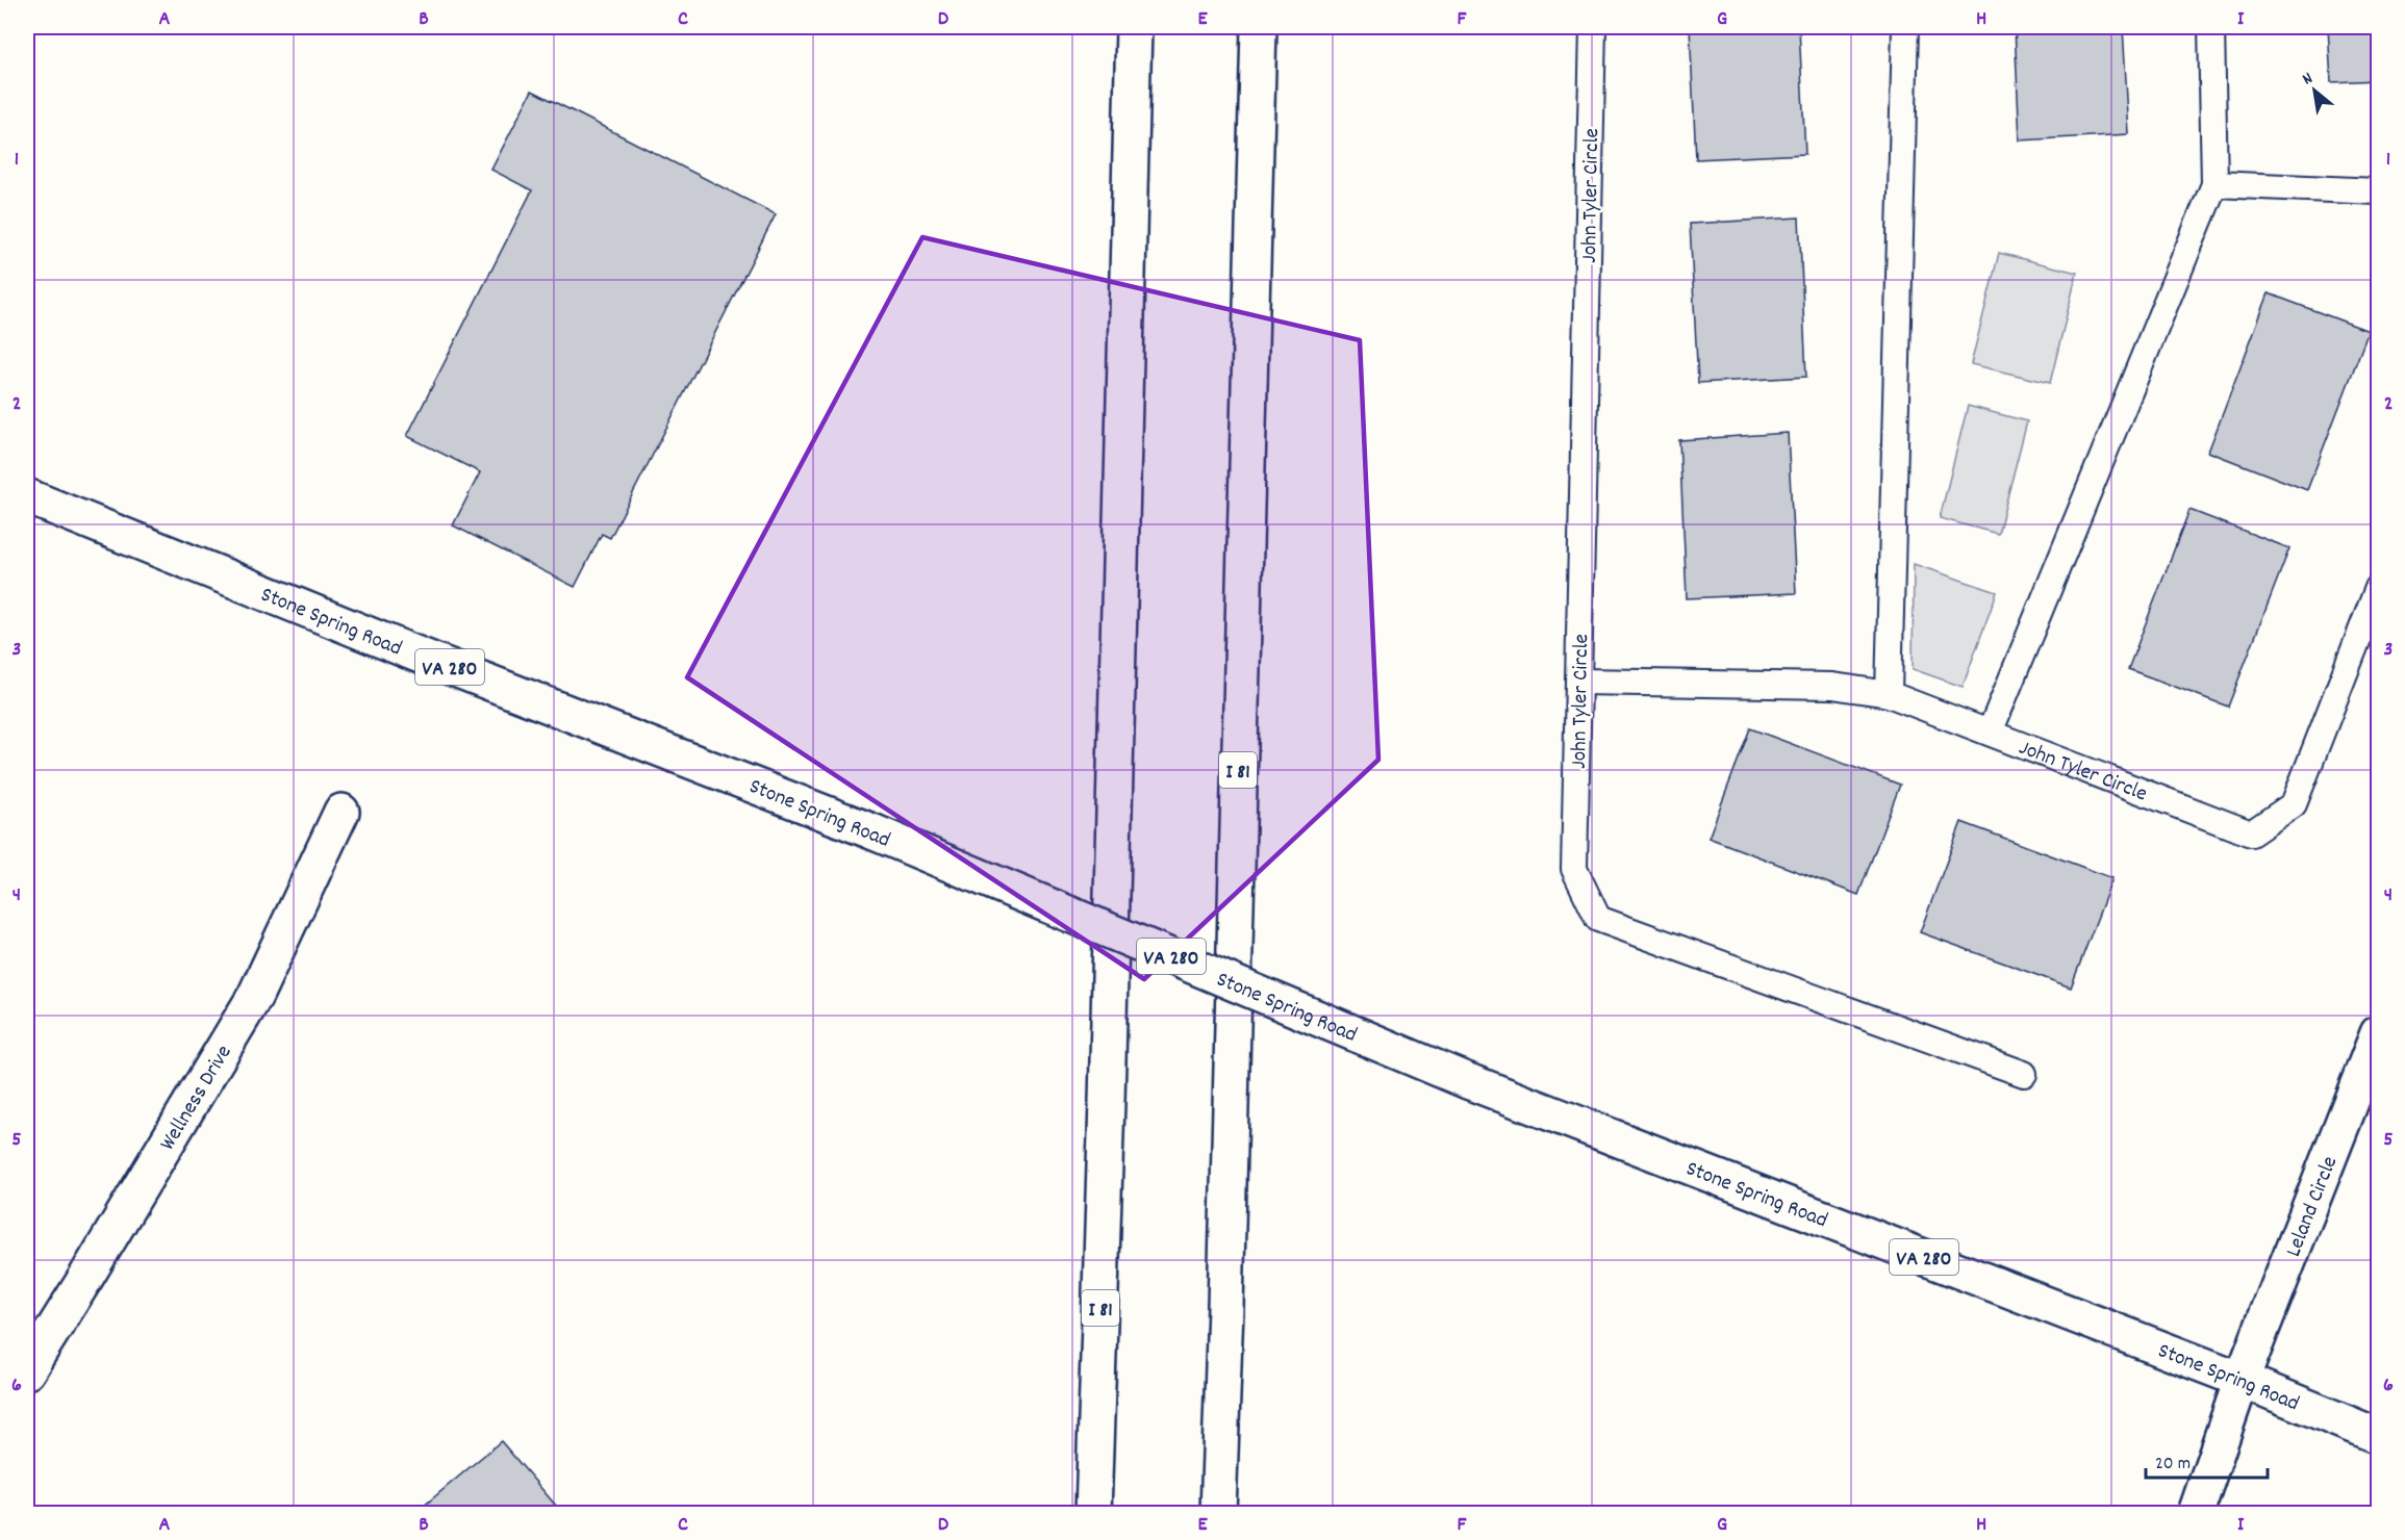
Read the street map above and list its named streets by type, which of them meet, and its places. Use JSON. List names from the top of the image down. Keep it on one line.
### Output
{"streets":{"main road":["Stone Spring Road","VA 280","I 81","Wellness Drive","Leland Circle"],"lane":["John Tyler Circle"]},"crossings":[["Stone Spring Road","Leland Circle"]],"scale_bar":"20 m","north":"top left","grid":{"columns":["A","B","C","D","E","F","G","H","I"],"rows":["1","2","3","4","5","6"]}}
